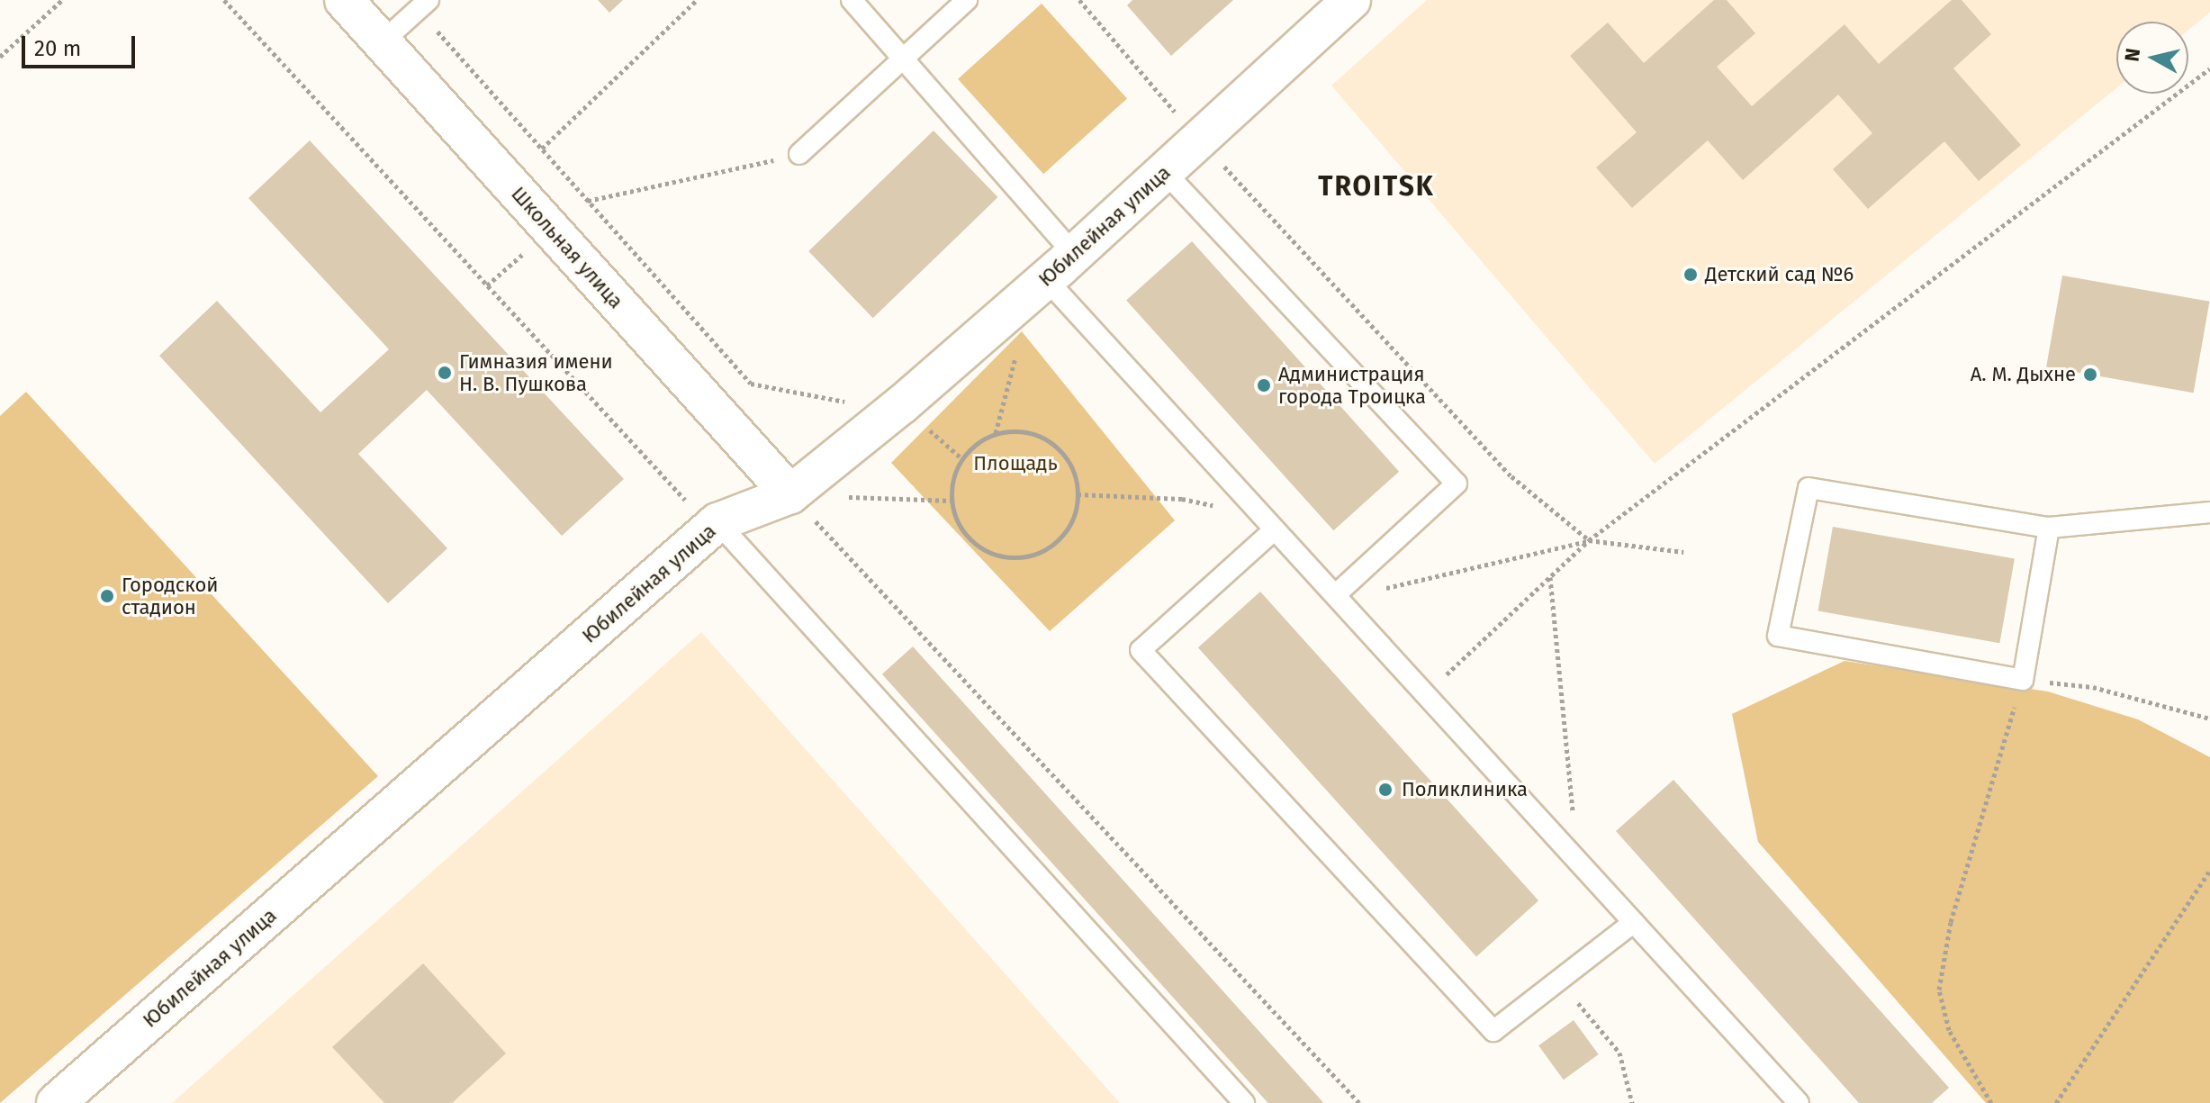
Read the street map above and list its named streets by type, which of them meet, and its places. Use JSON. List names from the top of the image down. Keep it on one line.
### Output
{"streets":{"street":["Юбилейная улица","Школьная улица"]},"crossings":[["Юбилейная улица","Школьная улица"]],"districts":["TROITSK"],"parks":["Площадь"],"places":["Детский сад №6","Гимназия имени Н. В. Пушкова","А. М. Дыхне","Администрация города Троицка","Городской стадион","Поликлиника"],"scale_bar":"20 m","north":"left"}
